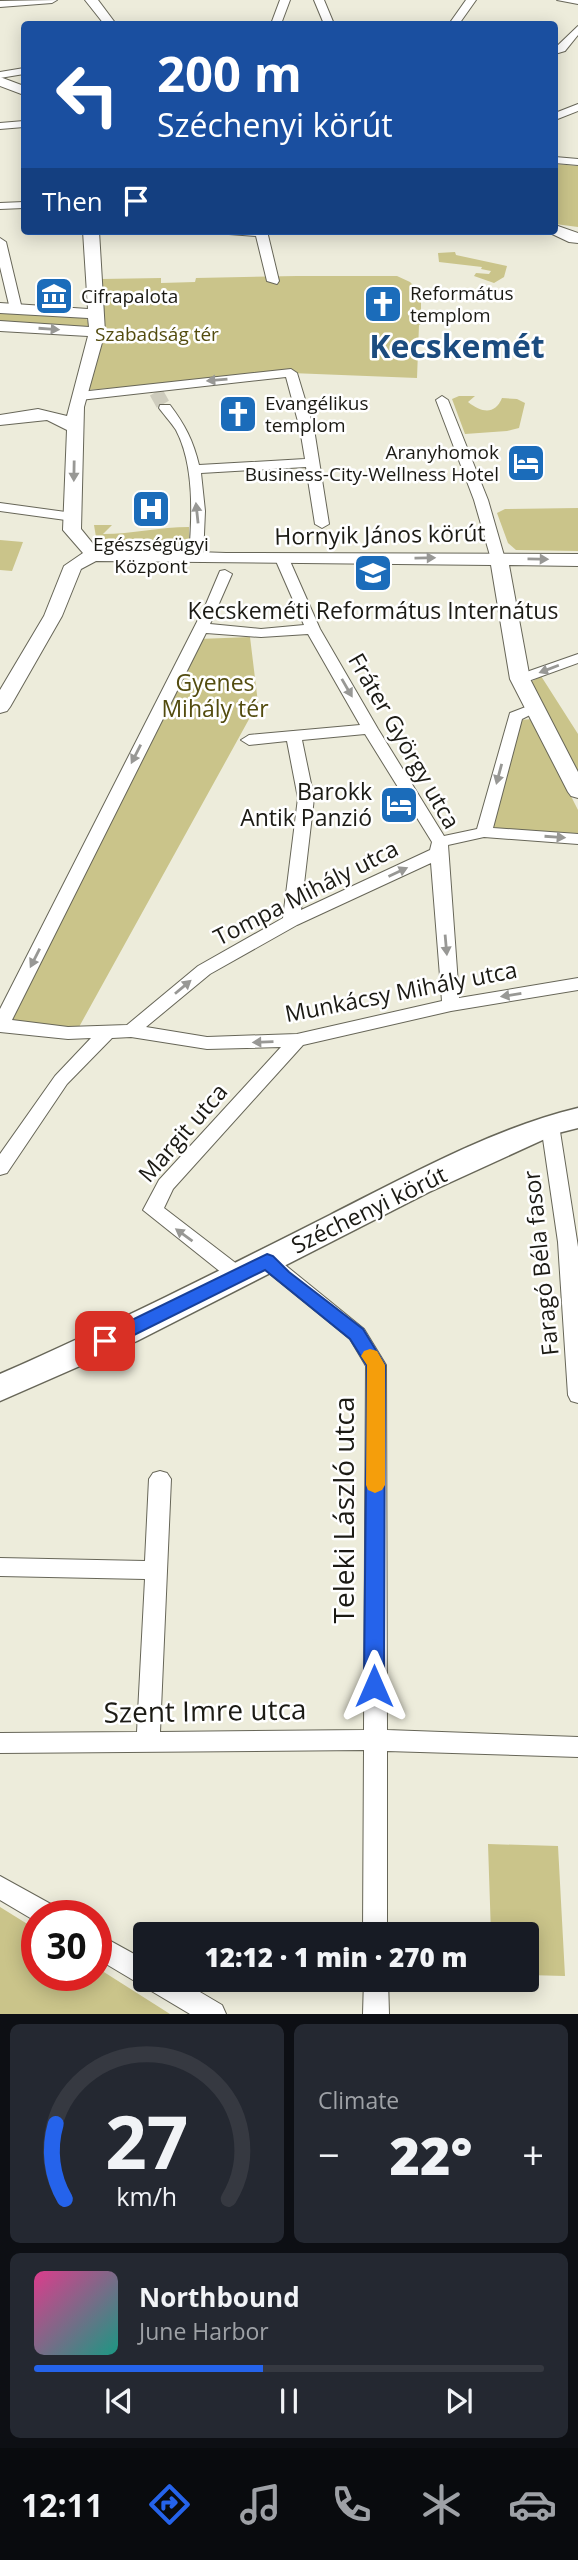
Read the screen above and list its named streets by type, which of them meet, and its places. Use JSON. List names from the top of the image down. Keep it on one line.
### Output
{"streets":{"main road":["Széchenyi körút"],"street":["Hornyik János körút","Fráter György utca","Tompa Mihály utca","Munkácsy Mihály utca","Margit utca","Faragó Béla fasor","Teleki László utca","Szent Imre utca"]},"crossings":[["Hornyik János körút","Fráter György utca"],["Fráter György utca","Tompa Mihály utca"],["Fráter György utca","Munkácsy Mihály utca"],["Tompa Mihály utca","Munkácsy Mihály utca"],["Munkácsy Mihály utca","Margit utca"],["Margit utca","Széchenyi körút"],["Széchenyi körút","Faragó Béla fasor"],["Széchenyi körút","Teleki László utca"],["Teleki László utca","Szent Imre utca"]],"one_way":["Tompa Mihály utca","Munkácsy Mihály utca"],"districts":["Kecskemét"],"parks":["Szabadság tér","Gyenes Mihály tér"],"places":{"museum":["Cifrapalota"],"church":["Református templom","Evangélikus templom"],"hotel":["Aranyhomok Business-City-Wellness Hotel","Barokk Antik Panzió"],"hospital":["Egészségügyi Központ"],"school or university":["Kecskeméti Református Internátus"]},"page":{"turn":["200 m","Széchenyi körút"],"then":"Then","limit":"30","trip":"12:12 · 1 min · 270 m","tile":"Climate","heat":["−","22°","+"],"song":["Northbound","June Harbor"],"tabs":"12:11","gauge":["27","km/h"]}}
